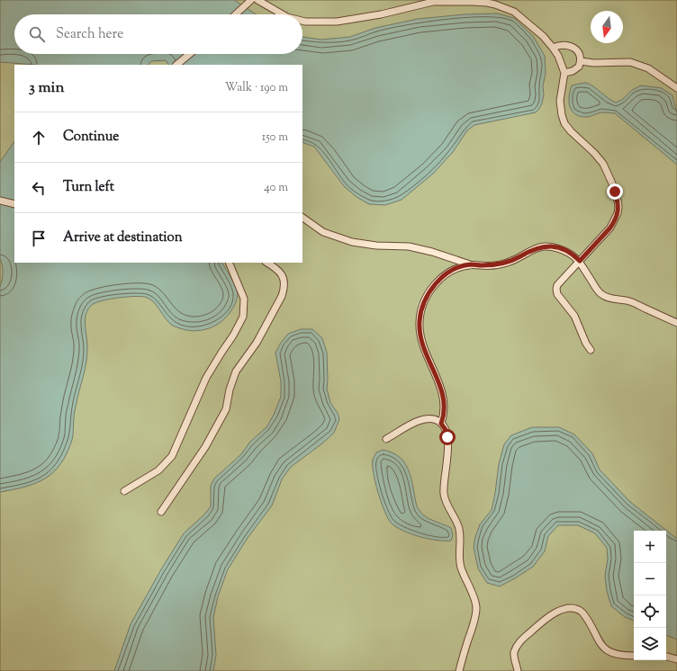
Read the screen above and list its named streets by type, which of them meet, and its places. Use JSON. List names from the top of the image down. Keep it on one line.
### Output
{"north":"bottom","page":{"search":"Search here","heading":["3 min","Walk · 190 m"],"list":[["Continue","150 m"],["Turn left","40 m"],"Arrive at destination"],"map_buttons":["+","−"]}}
